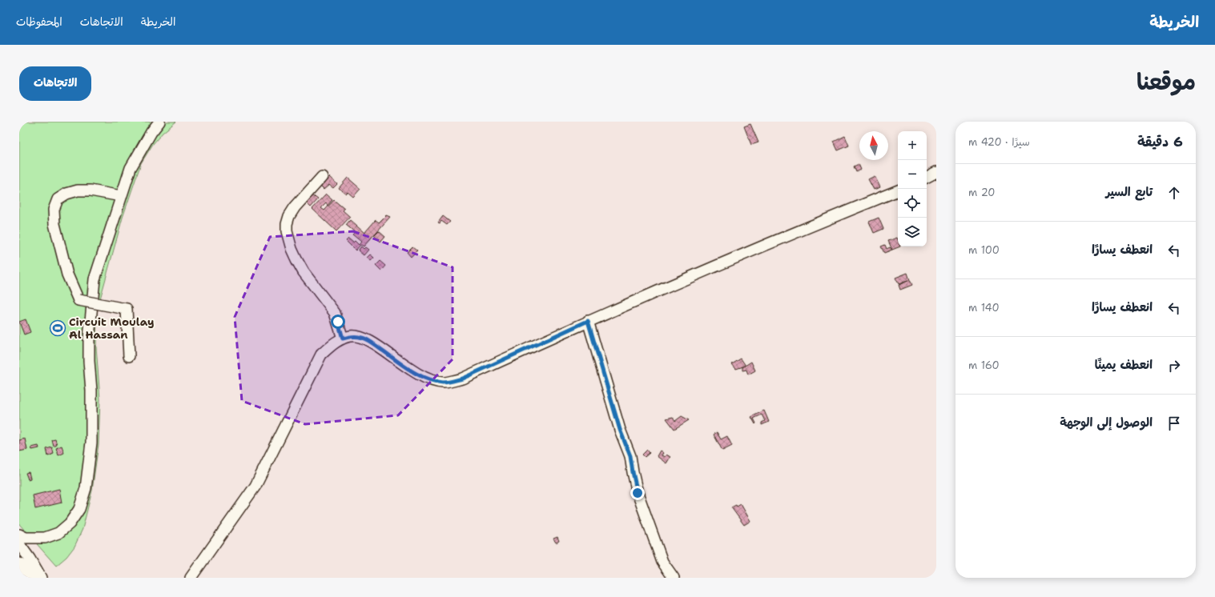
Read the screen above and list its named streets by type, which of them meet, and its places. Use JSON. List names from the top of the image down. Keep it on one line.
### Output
{"places":{"sports":["Circuit Moulay Al Hassan"]},"north":"top","page":{"header":"الخريطة","nav":["الخريطة","الاتجاهات","المحفوظات"],"title":"موقعنا","buttons":"الاتجاهات","heading":["6 دقيقة","سيرًا · 420 m"],"map_buttons":["+","−"],"list":[["تابع السير","20 m"],["انعطف يسارًا","100 m"],["انعطف يسارًا","140 m"],["انعطف يمينًا","160 m"],"الوصول إلى الوجهة"]}}
